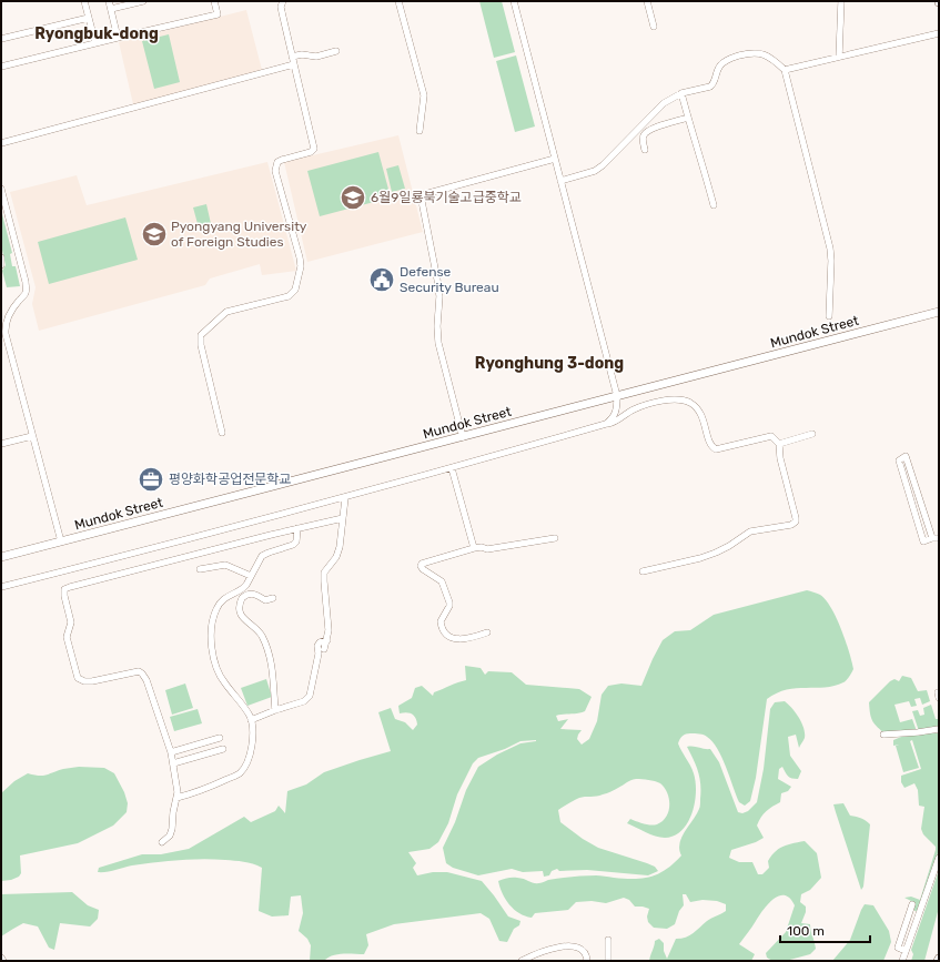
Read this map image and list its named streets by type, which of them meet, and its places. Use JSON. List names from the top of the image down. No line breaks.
{"streets":{"main road":["Mundok Street"]},"districts":["Ryongbuk-dong","Ryonghung 3-dong"],"places":{"school or university":["6월9일룡북기술고급중학교","Pyongyang University of Foreign Studies"],"public building":["Defense Security Bureau"],"office":["평양화학공업전문학교"]},"scale_bar":"100 m"}
